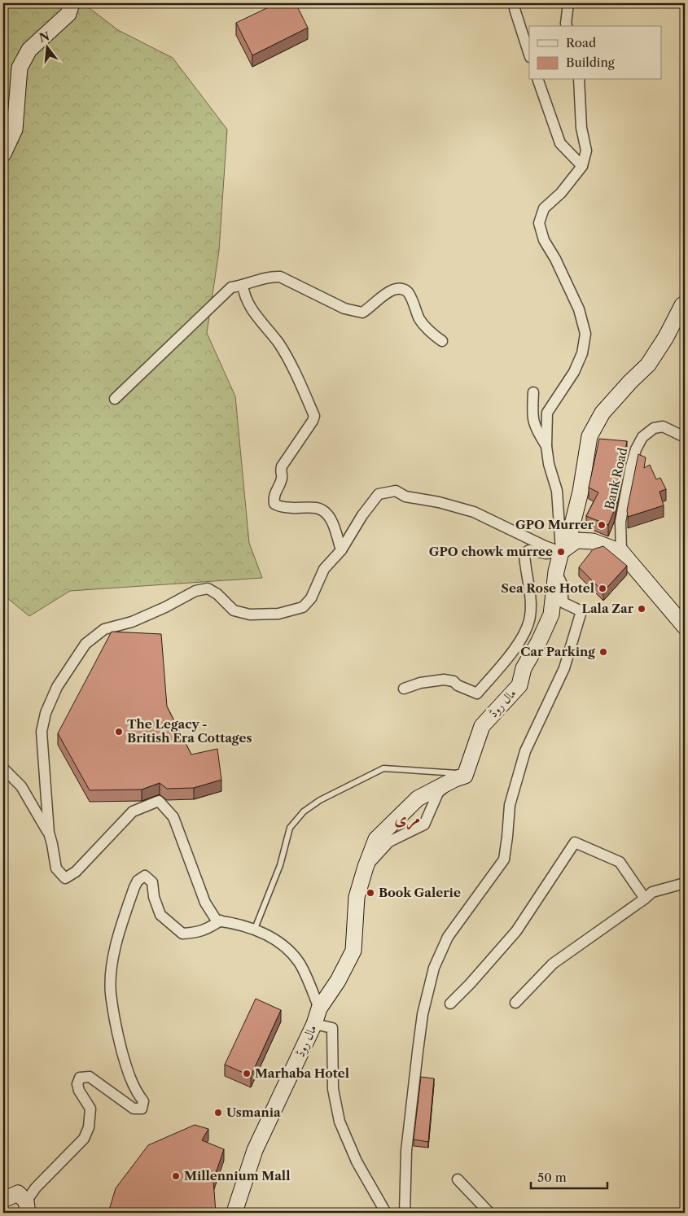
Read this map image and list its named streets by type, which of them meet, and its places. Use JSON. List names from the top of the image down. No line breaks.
{"streets":{"main road":["مال روڈ"],"street":["Bank Road"]},"districts":["مری"],"places":["GPO Murrer","GPO chowk murree","Sea Rose Hotel","Lala Zar","Car Parking","The Legacy - British Era Cottages","Book Galerie","Marhaba Hotel","Usmania","Millennium Mall"],"legend":["Road","Building"],"scale_bar":"50 m","north":"top"}
